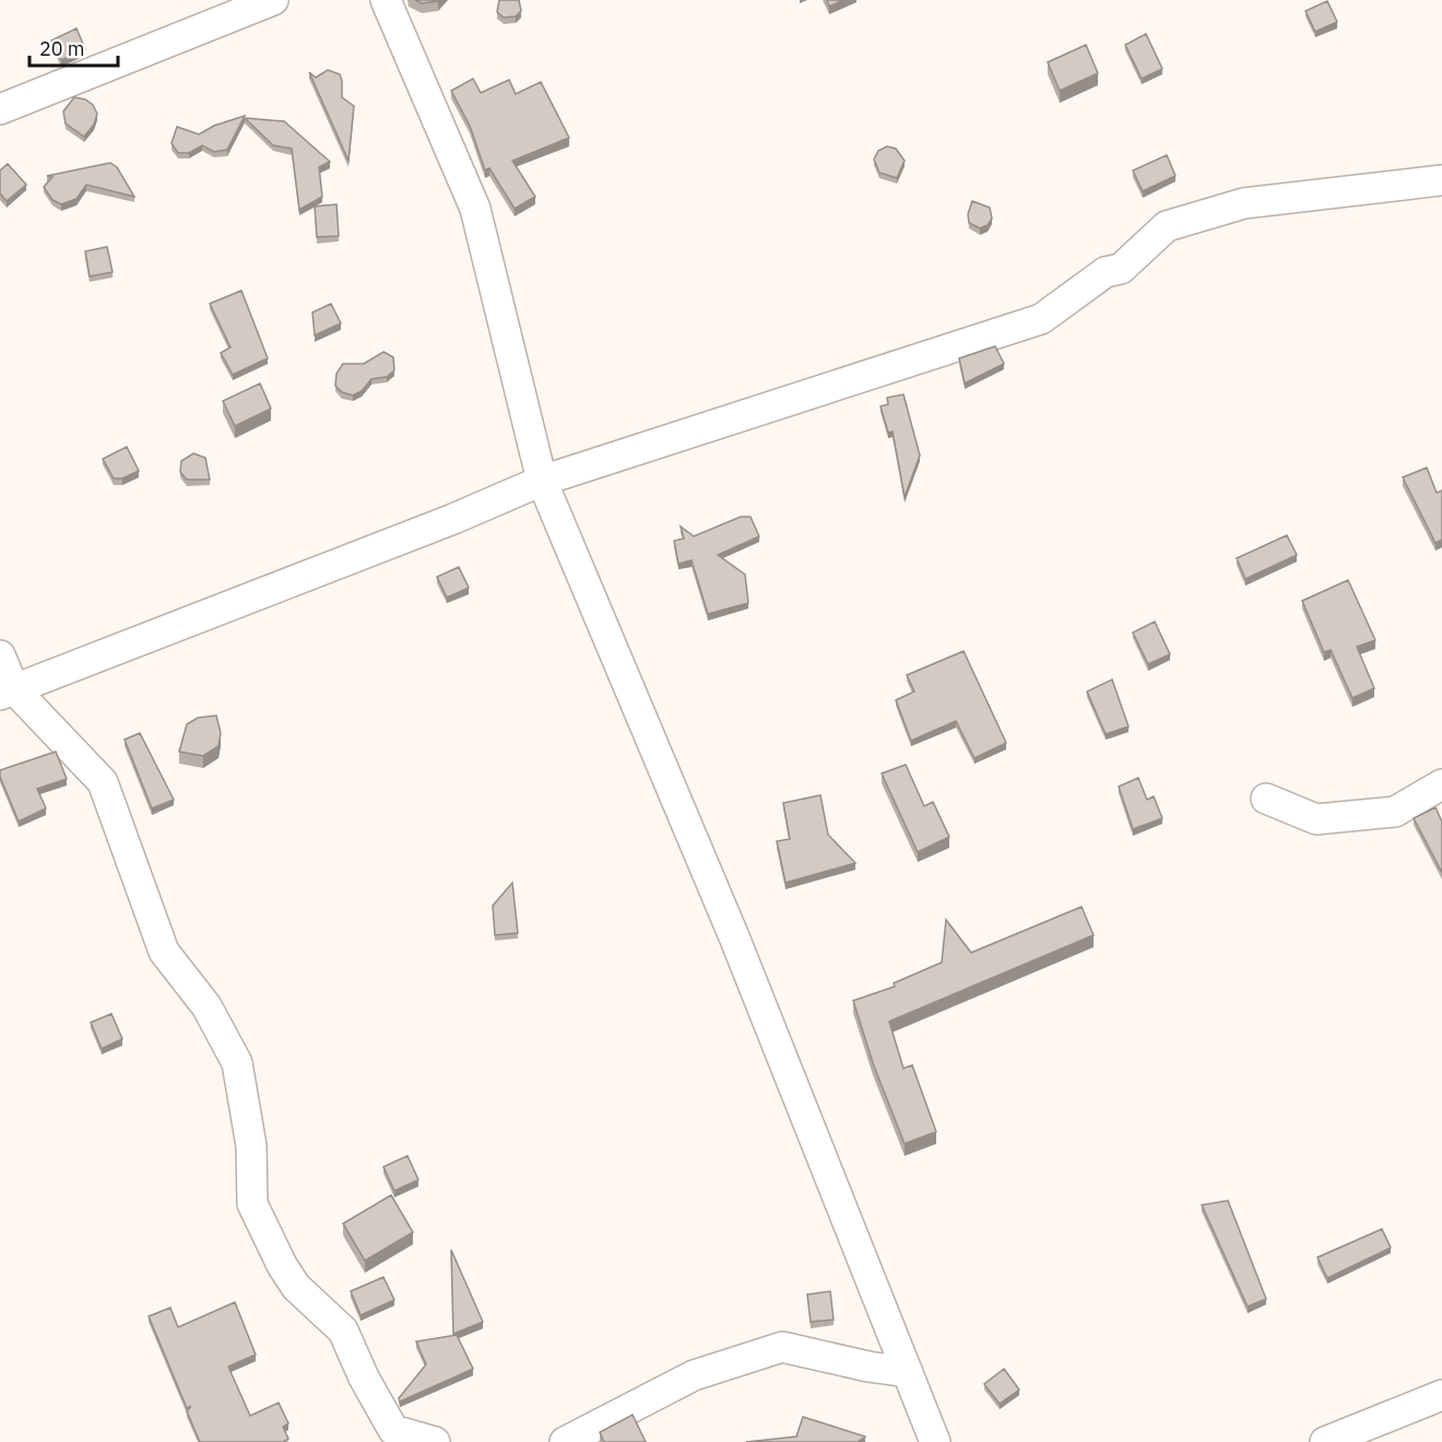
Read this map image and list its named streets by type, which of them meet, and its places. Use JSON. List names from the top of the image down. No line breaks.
{"scale_bar":"20 m"}
